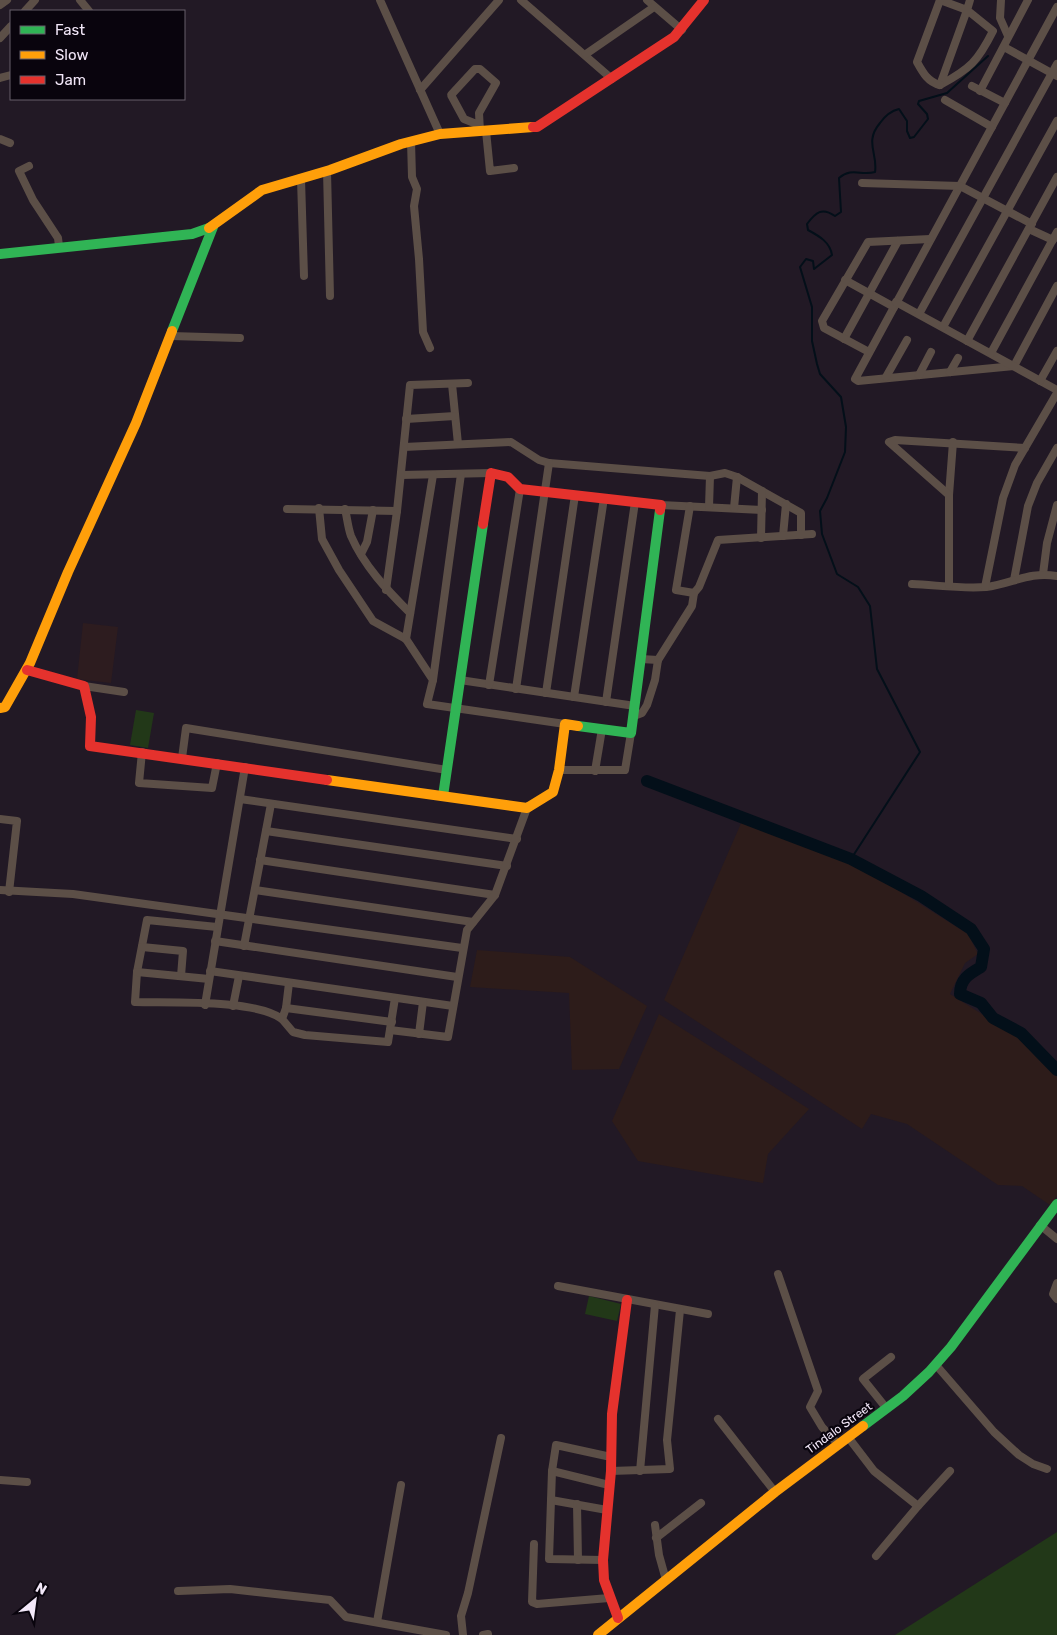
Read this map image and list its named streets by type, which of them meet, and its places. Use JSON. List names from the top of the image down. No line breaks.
{"streets":{"street":["Tindalo Street"]},"legend":["Fast","Slow","Jam"],"north":"top right"}
